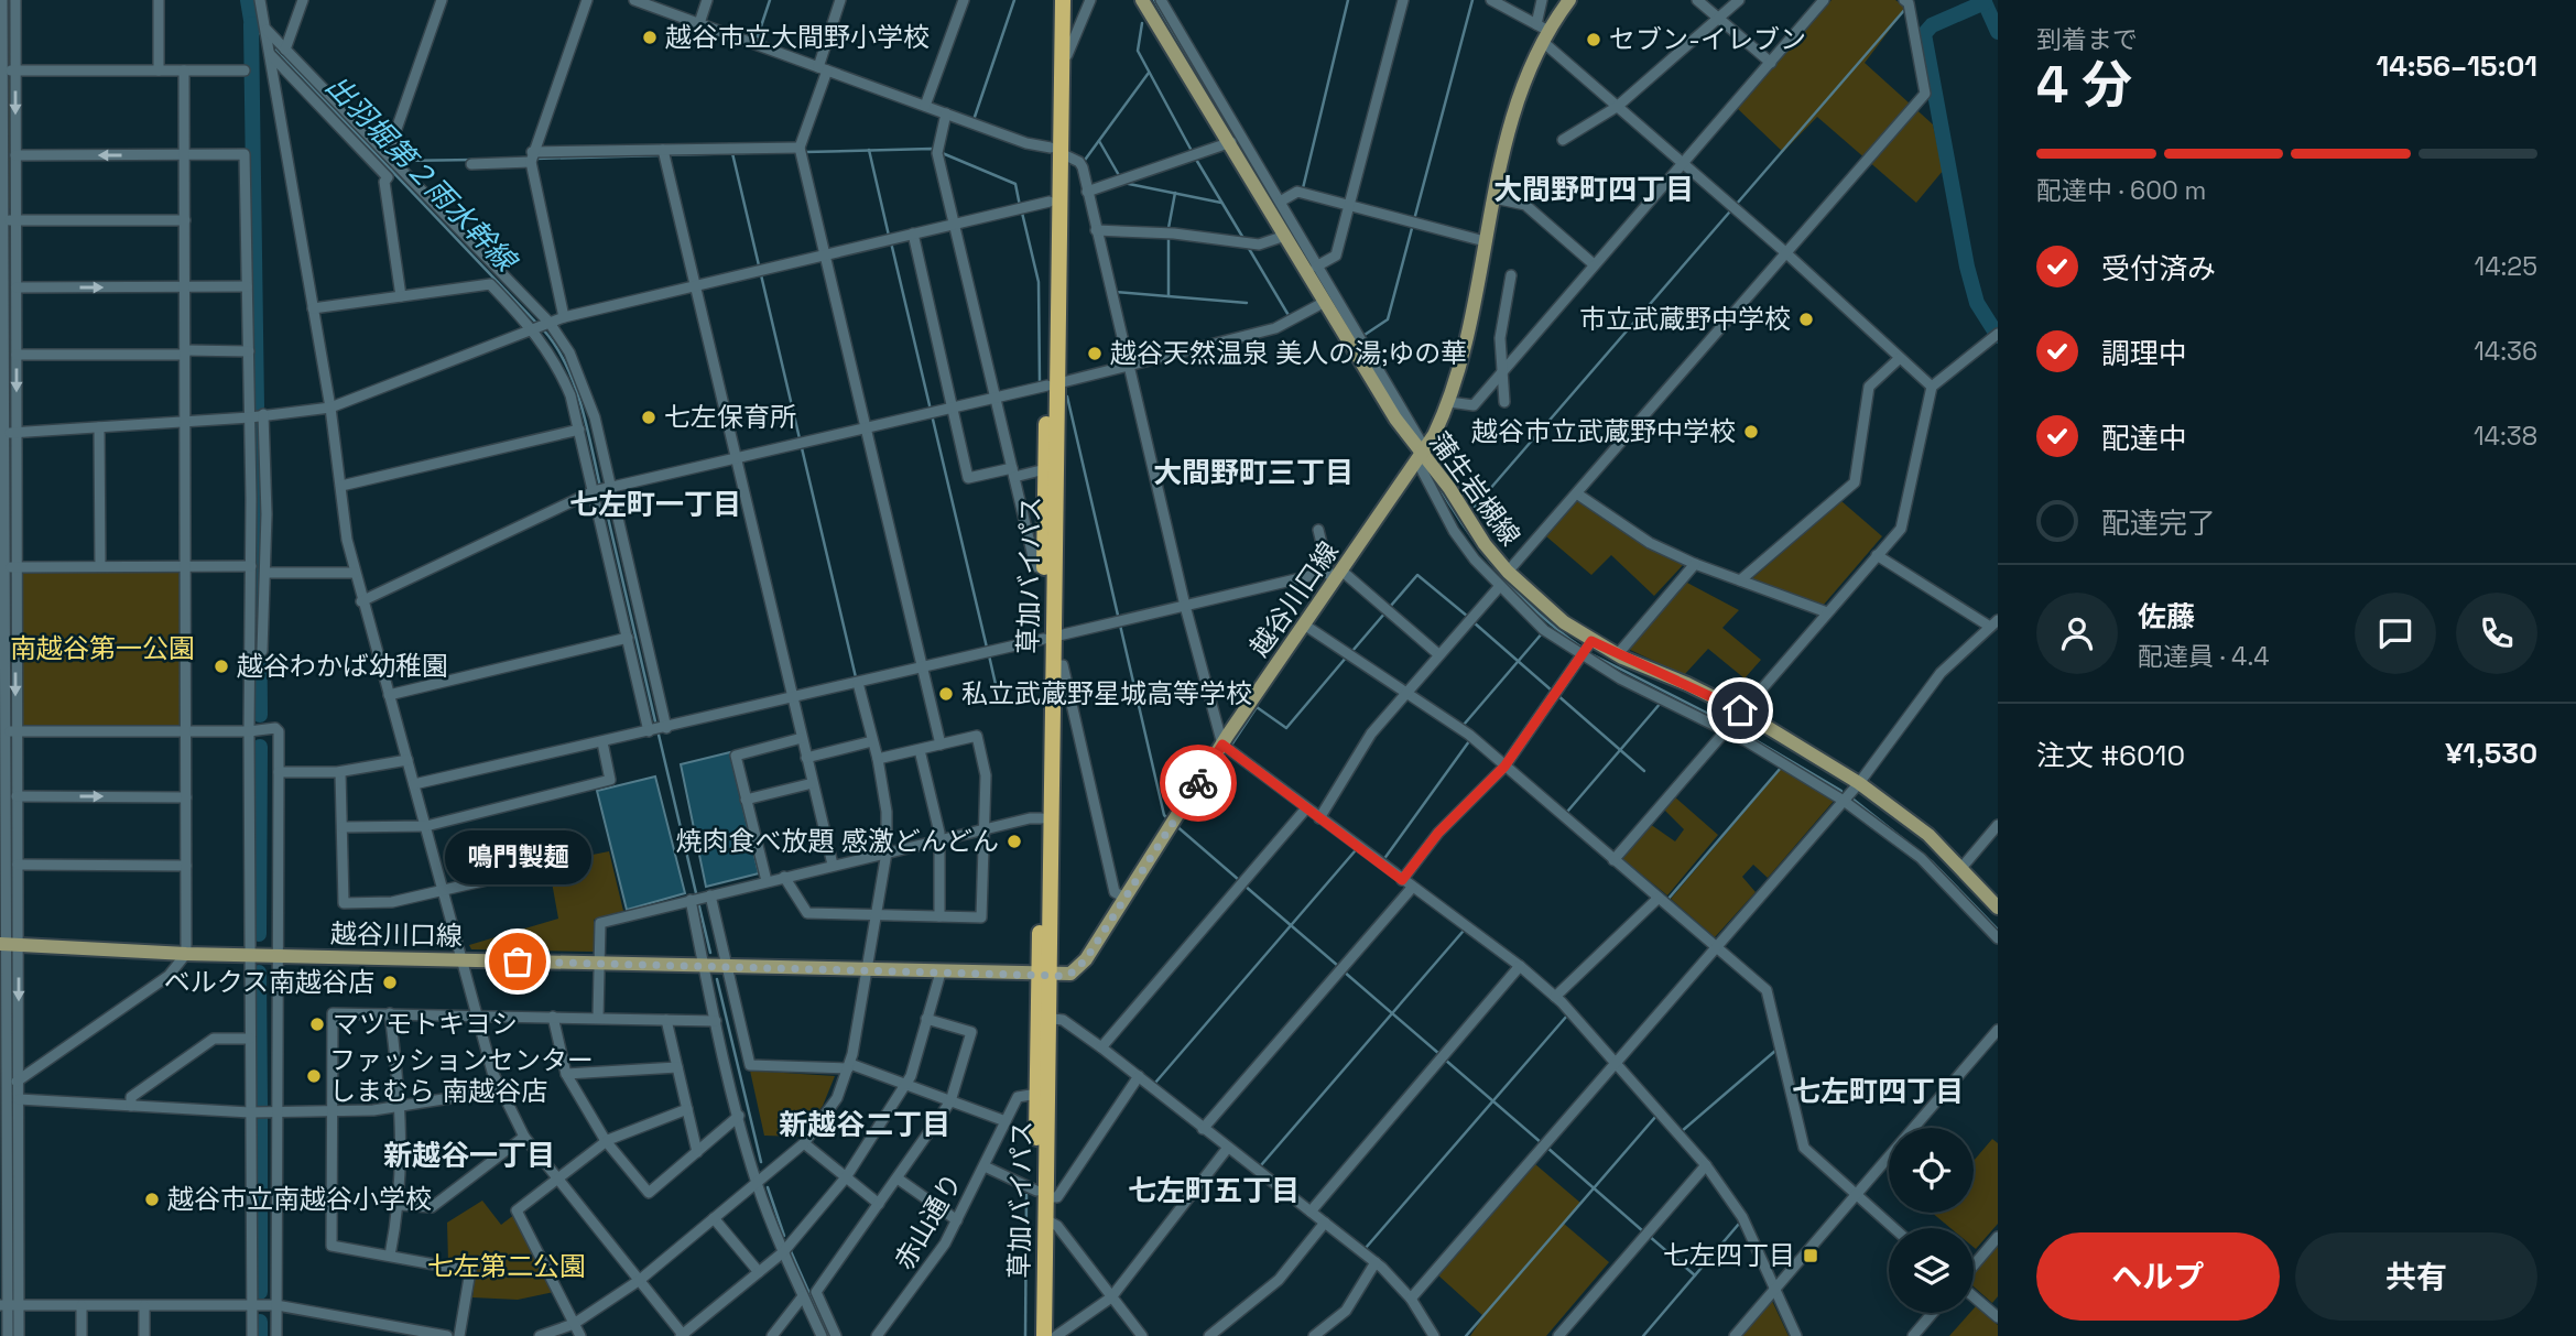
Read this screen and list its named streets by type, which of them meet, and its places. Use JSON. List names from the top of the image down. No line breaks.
{"streets":{"highway":["草加バイパス"],"main road":["蒲生岩槻線","越谷川口線"],"street":["赤山通り"]},"crossings":[["蒲生岩槻線","越谷川口線"],["草加バイパス","越谷川口線"],["草加バイパス","赤山通り"]],"districts":["大間野町四丁目","大間野町三丁目","七左町一丁目","七左町四丁目","新越谷二丁目","新越谷一丁目","七左町五丁目"],"water":["出羽堀第２雨水幹線"],"parks":["南越谷第一公園","七左第二公園"],"places":{"other":["越谷市立大間野小学校","セブン-イレブン","市立武蔵野中学校","越谷天然温泉 美人の湯;ゆの華","七左保育所","越谷市立武蔵野中学校","越谷わかば幼稚園","私立武蔵野星城高等学校","焼肉食べ放題 感激どんどん","鳴門製麺","ベルクス南越谷店","マツモトキヨシ","ファッションセンター しまむら 南越谷店","越谷市立南越谷小学校"],"transit":["七左四丁目"]},"page":{"heading":["4 分","到着まで","14:56–15:01"],"panel":["佐藤","配達員 · 4.4","注文 #6010","¥1,530"],"bar":"配達中 · 600 m","list":[["受付済み","14:25"],["調理中","14:36"],["配達中","14:38"],"配達完了"],"bubble":"鳴門製麺","buttons":["ヘルプ","共有"]}}
